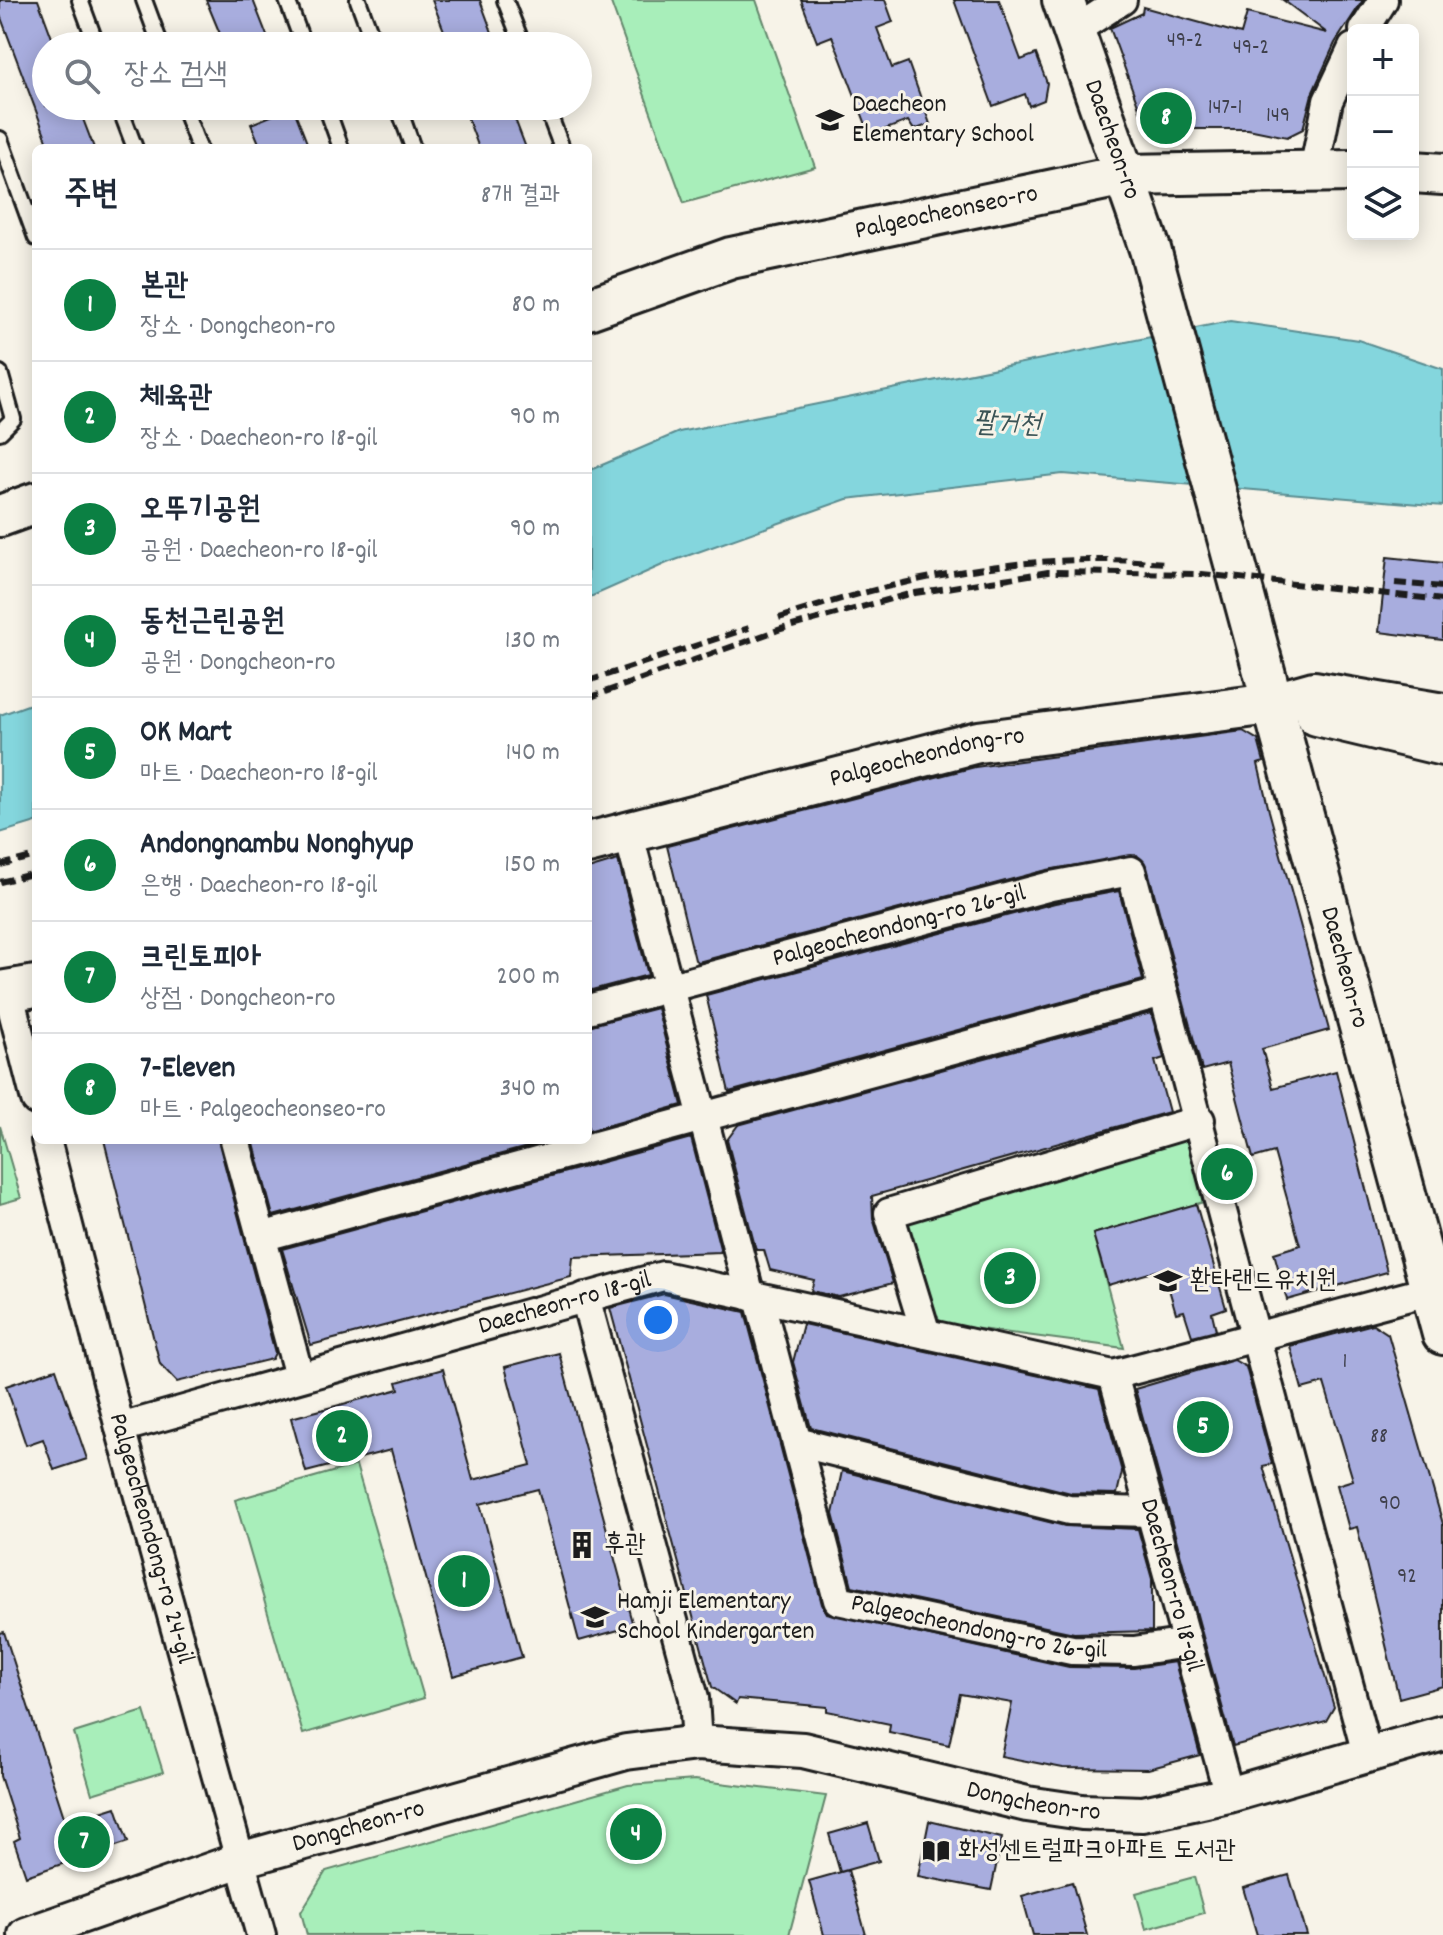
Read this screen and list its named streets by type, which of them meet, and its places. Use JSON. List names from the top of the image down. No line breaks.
{"streets":{"main road":["Daecheon-ro","Palgeocheonseo-ro","Palgeocheondong-ro"],"street":["Palgeocheondong-ro 26-gil","Daecheon-ro 18-gil","Palgeocheondong-ro 24-gil","Dongcheon-ro"]},"crossings":[["Daecheon-ro","Palgeocheonseo-ro"],["Daecheon-ro","Palgeocheondong-ro"],["Daecheon-ro","Daecheon-ro 18-gil"],["Palgeocheondong-ro","Palgeocheondong-ro 26-gil"],["Palgeocheondong-ro 26-gil","Daecheon-ro 18-gil"],["Daecheon-ro 18-gil","Palgeocheondong-ro 24-gil"],["Daecheon-ro 18-gil","Dongcheon-ro"],["Palgeocheondong-ro 24-gil","Dongcheon-ro"]],"water":["팔거천"],"places":{"school or university":["Daecheon Elementary School","환타랜드유치원","Hamji Elementary School Kindergarten"],"building":["후관"],"library":["화성센트럴파크아파트 도서관"]},"house_numbers":["49-2","49-2","147-1","149","1","88","90","92"],"page":{"map_buttons":["+","−"],"search":"장소 검색","pins":["8","6","3","5","2","1","4","7"],"heading":["주변","8개 결과"],"list":[{"mark":"1","name":"본관","note":"장소 · Dongcheon-ro","value":"80 m"},{"mark":"2","name":"체육관","note":"장소 · Daecheon-ro 18-gil","value":"90 m"},{"mark":"3","name":"오뚜기공원","note":"공원 · Daecheon-ro 18-gil","value":"90 m"},{"mark":"4","name":"동천근린공원","note":"공원 · Dongcheon-ro","value":"130 m"},{"mark":"5","name":"OK Mart","note":"마트 · Daecheon-ro 18-gil","value":"140 m"},{"mark":"6","name":"Andongnambu Nonghyup","note":"은행 · Daecheon-ro 18-gil","value":"150 m"},{"mark":"7","name":"크린토피아","note":"상점 · Dongcheon-ro","value":"200 m"},{"mark":"8","name":"7-Eleven","note":"마트 · Palgeocheonseo-ro","value":"340 m"}]}}
